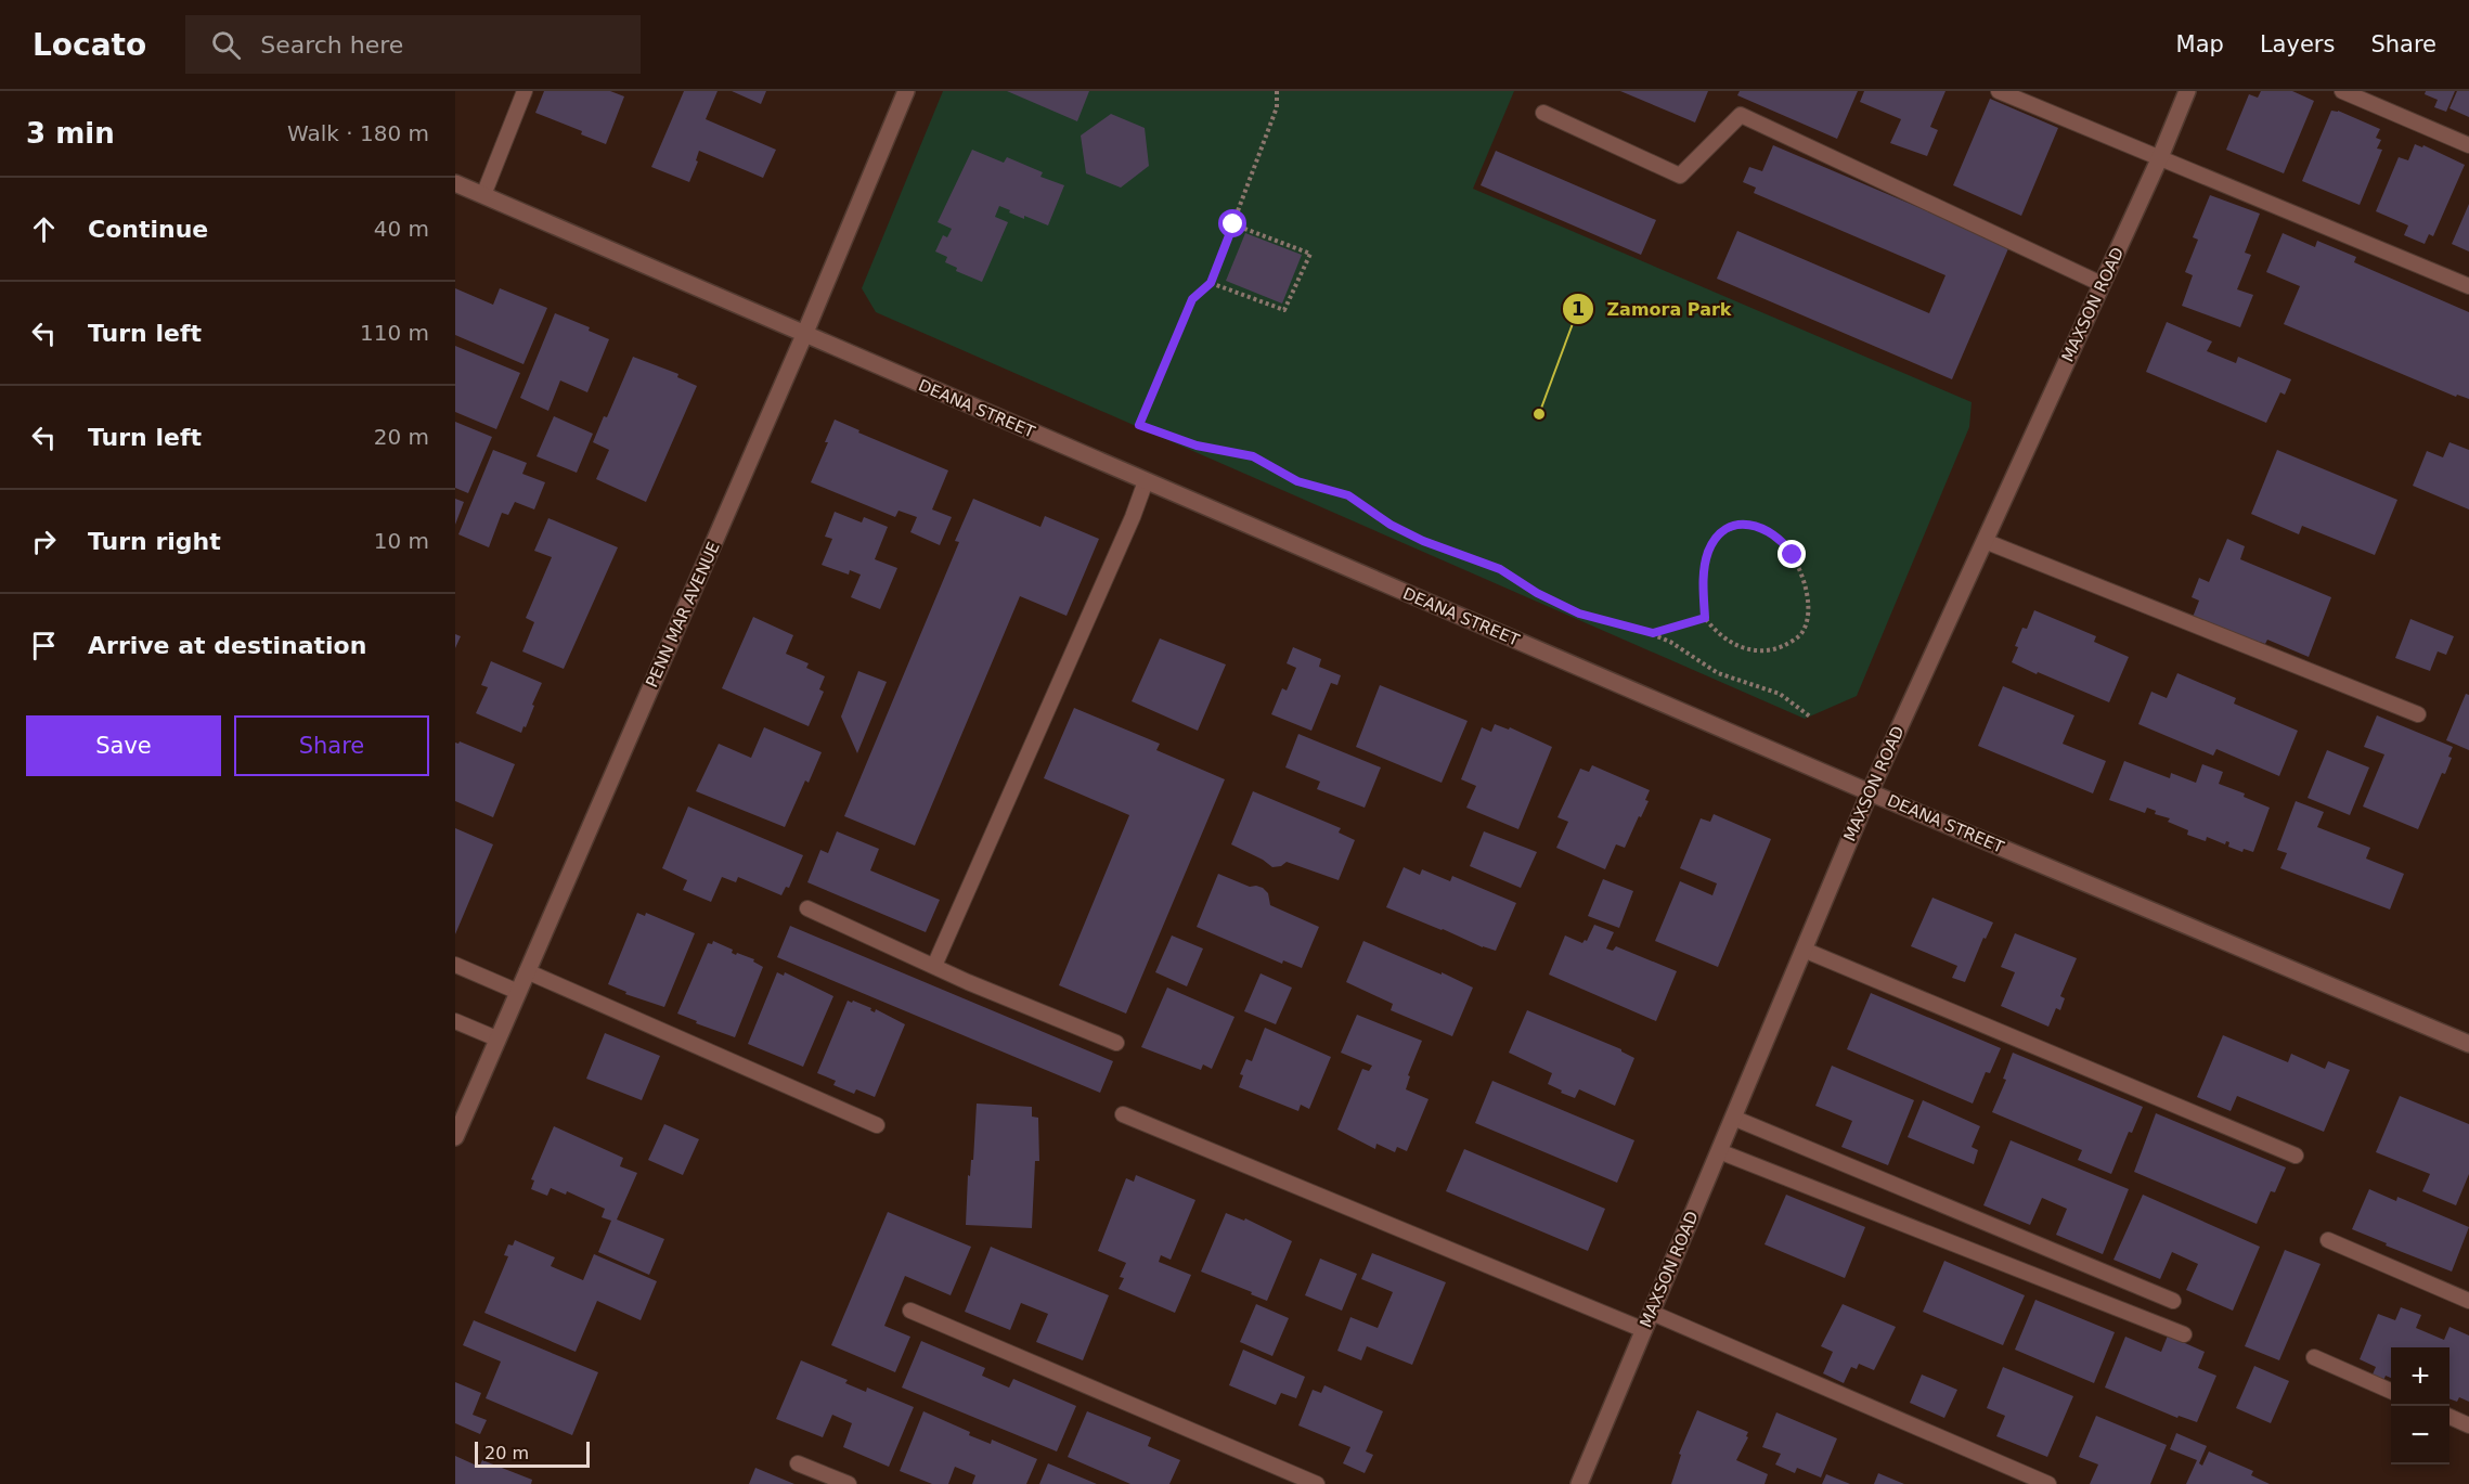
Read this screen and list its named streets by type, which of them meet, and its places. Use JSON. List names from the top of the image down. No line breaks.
{"streets":{"street":["MAXSON ROAD","DEANA STREET","PENN MAR AVENUE"]},"crossings":[["MAXSON ROAD","DEANA STREET"],["DEANA STREET","PENN MAR AVENUE"]],"places":["Zamora Park"],"scale_bar":"20 m","page":{"header":"Locato","search":"Search here","nav":["Map","Layers","Share"],"heading":["3 min","Walk · 180 m"],"list":[["Continue","40 m"],["Turn left","110 m"],["Turn left","20 m"],["Turn right","10 m"],"Arrive at destination"],"buttons":["Save","Share"],"map_buttons":["+","−"],"scale":"20 m"}}
